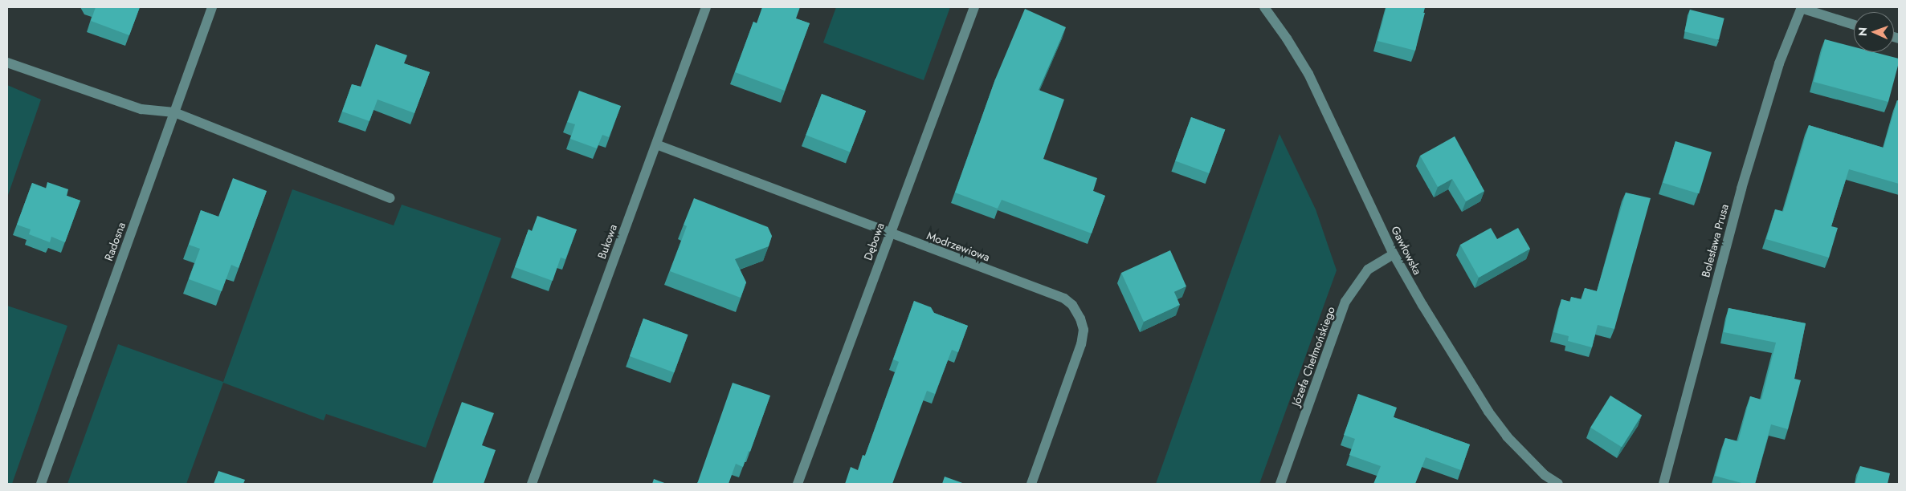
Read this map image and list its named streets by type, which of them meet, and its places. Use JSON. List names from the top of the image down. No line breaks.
{"streets":{"street":["Bolesława Prusa","Radosna","Bukowa","Dębowa","Modrzewiowa","Gawłowska","Józefa Chełmońskiego"]},"crossings":[["Bukowa","Modrzewiowa"],["Dębowa","Modrzewiowa"],["Gawłowska","Józefa Chełmońskiego"]],"north":"left"}
